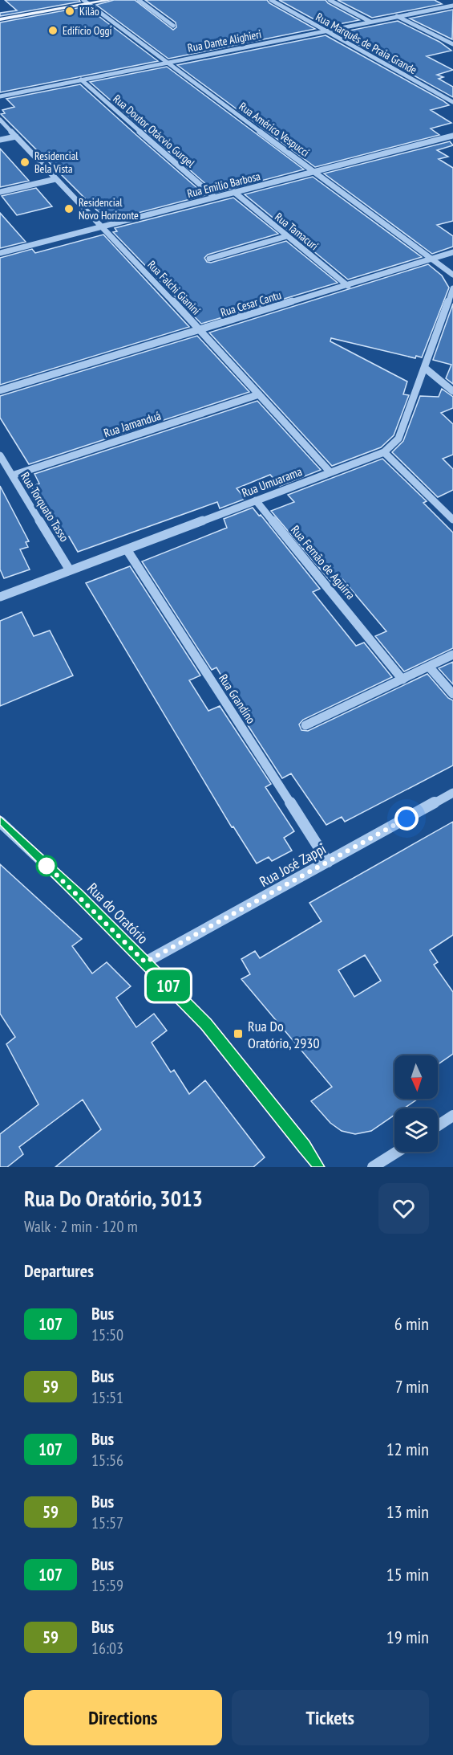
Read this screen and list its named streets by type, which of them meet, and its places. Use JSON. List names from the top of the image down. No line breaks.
{"streets":{"street":["Rua Dante Alighieri","Rua Marquês de Praia Grande","Rua Américo Vespucci","Rua Doutor Otácvio Gurgel","Rua Emilio Barbosa","Rua Tamacuri","Rua Falchi Gianini","Rua Cesar Cantu","Rua Jamanduá","Rua Umuarama","Rua Torquato Tasso","Rua Fernão de Aguirra","Rua Grandino","Rua José Zappi","Rua do Oratório"]},"crossings":[["Rua Dante Alighieri","Rua Marquês de Praia Grande"],["Rua Dante Alighieri","Rua Américo Vespucci"],["Rua Dante Alighieri","Rua Doutor Otácvio Gurgel"],["Rua Américo Vespucci","Rua Emilio Barbosa"],["Rua Américo Vespucci","Rua Cesar Cantu"],["Rua Doutor Otácvio Gurgel","Rua Emilio Barbosa"],["Rua Emilio Barbosa","Rua Tamacuri"],["Rua Emilio Barbosa","Rua Falchi Gianini"],["Rua Tamacuri","Rua Cesar Cantu"],["Rua Falchi Gianini","Rua Cesar Cantu"],["Rua Falchi Gianini","Rua Jamanduá"],["Rua Falchi Gianini","Rua Umuarama"],["Rua Jamanduá","Rua Torquato Tasso"],["Rua Umuarama","Rua Torquato Tasso"],["Rua Umuarama","Rua Fernão de Aguirra"],["Rua Umuarama","Rua Grandino"],["Rua Grandino","Rua José Zappi"],["Rua José Zappi","Rua do Oratório"]],"places":{"other":["Kilão","Edifício Oggi","Residencial Bela Vista","Residencial Novo Horizonte"],"transit":["Rua Do Oratório, 2930"]},"lines":["bus line 107"],"north":"bottom","page":{"on_map":"107","heading":[["Rua Do Oratório, 3013","Walk · 2 min · 120 m"],"Departures"],"list":[{"mark":"107","name":"Bus","note":"15:50","value":"6 min"},{"mark":"59","name":"Bus","note":"15:51","value":"7 min"},{"mark":"107","name":"Bus","note":"15:56","value":"12 min"},{"mark":"59","name":"Bus","note":"15:57","value":"13 min"},{"mark":"107","name":"Bus","note":"15:59","value":"15 min"},{"mark":"59","name":"Bus","note":"16:03","value":"19 min"}],"buttons":["Directions","Tickets"]}}
